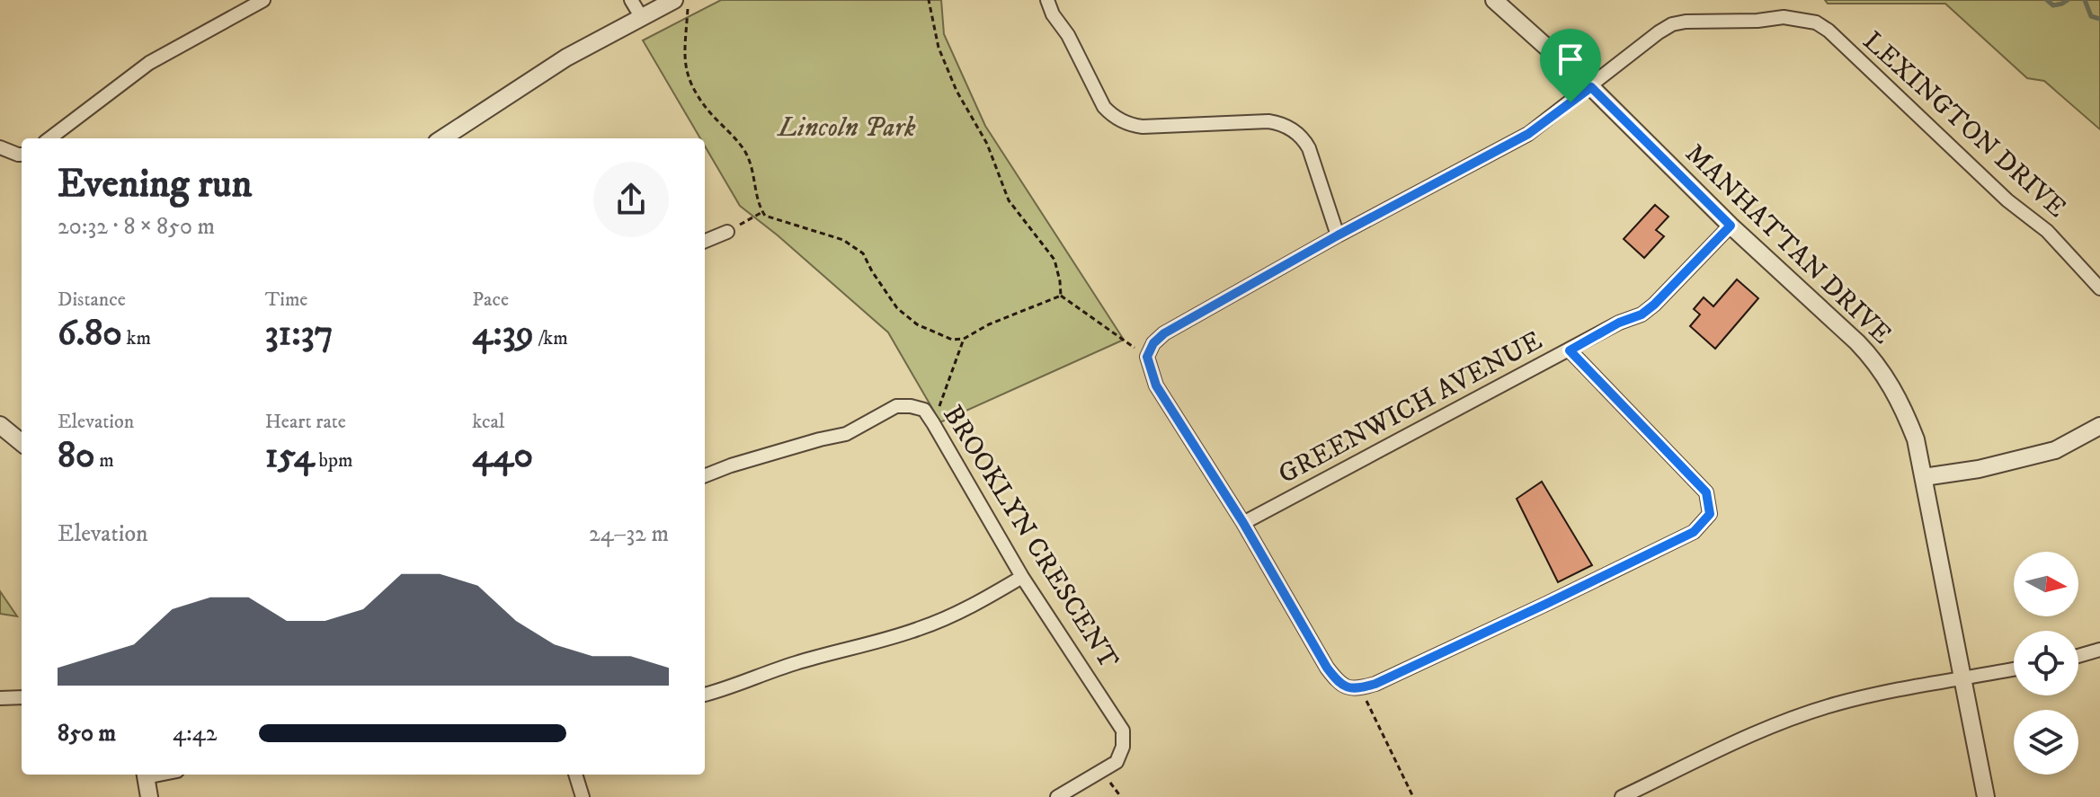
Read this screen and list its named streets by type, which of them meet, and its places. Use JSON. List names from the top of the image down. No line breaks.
{"streets":{"street":["LEXINGTON DRIVE","MANHATTAN DRIVE","GREENWICH AVENUE","BROOKLYN CRESCENT"]},"crossings":[["LEXINGTON DRIVE","MANHATTAN DRIVE"],["MANHATTAN DRIVE","GREENWICH AVENUE"]],"parks":["Lincoln Park"],"north":"right","page":{"heading":["Evening run","20:32 · 8 × 850 m"],"stats":[["Distance","6.80 km"],["Time","31:37"],["Pace","4:39 /km"],["Elevation","80 m"],["Heart rate","154 bpm"],["kcal","440"]],"chart":["Elevation","24–32 m"],"list":[{"name":"850 m","note":"4:42"}]}}
